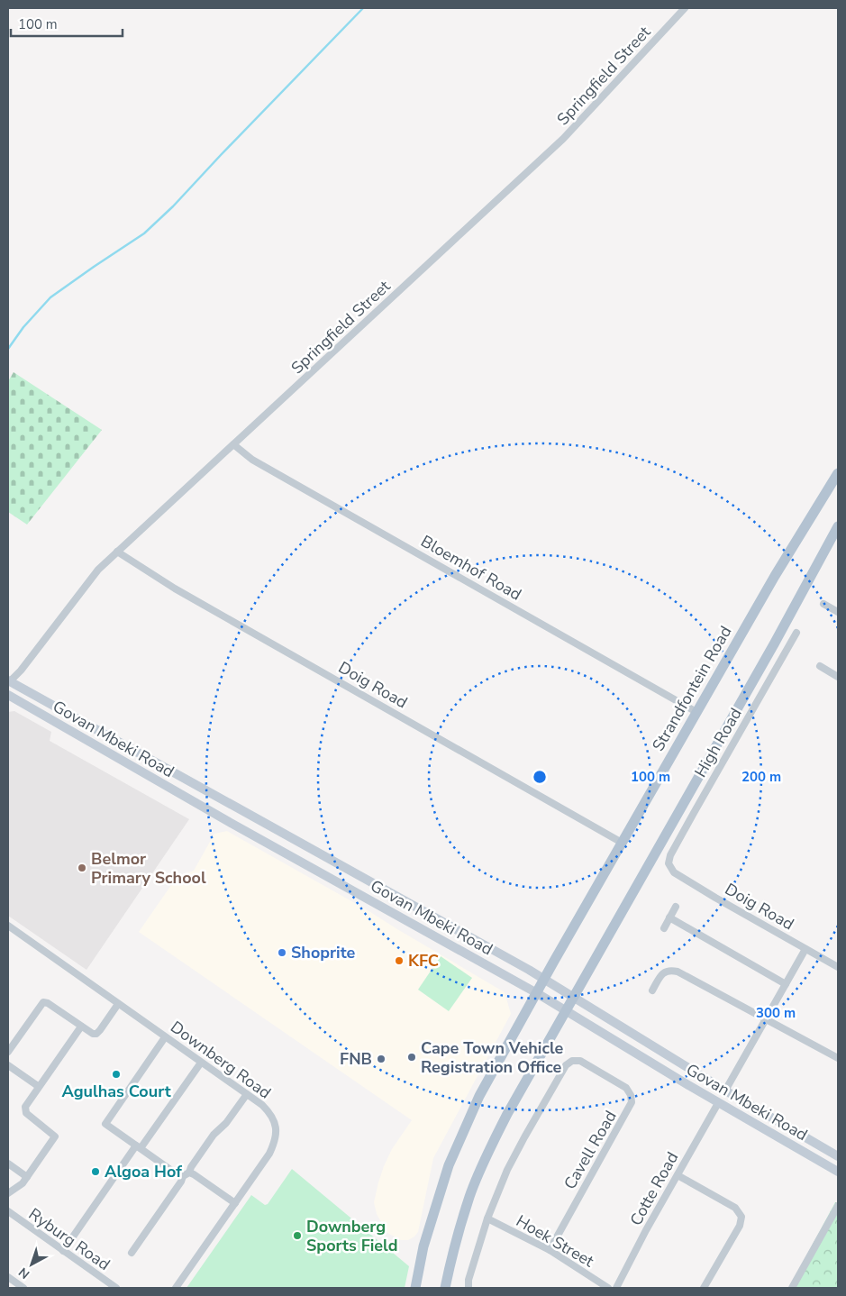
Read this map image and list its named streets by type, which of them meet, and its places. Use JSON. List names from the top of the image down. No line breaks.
{"streets":{"main road":["Strandfontein Road","Govan Mbeki Road"],"street":["Springfield Street","Bloemhof Road","Doig Road","High Road","Downberg Road","Cavell Road","Cotte Road","Ryburg Road","Hoek Street"]},"crossings":[["Springfield Street","Bloemhof Road"],["Springfield Street","Doig Road"],["Springfield Street","Govan Mbeki Road"],["Bloemhof Road","Strandfontein Road"],["Doig Road","High Road"],["Strandfontein Road","Govan Mbeki Road"],["Govan Mbeki Road","Cotte Road"],["Cavell Road","Hoek Street"]],"places":["Belmor Primary School","Shoprite","KFC","Cape Town Vehicle Registration Office","FNB","Agulhas Court","Algoa Hof","Downberg Sports Field"],"scale_bar":"100 m","north":"bottom left","rings":["100 m","200 m","300 m"]}
